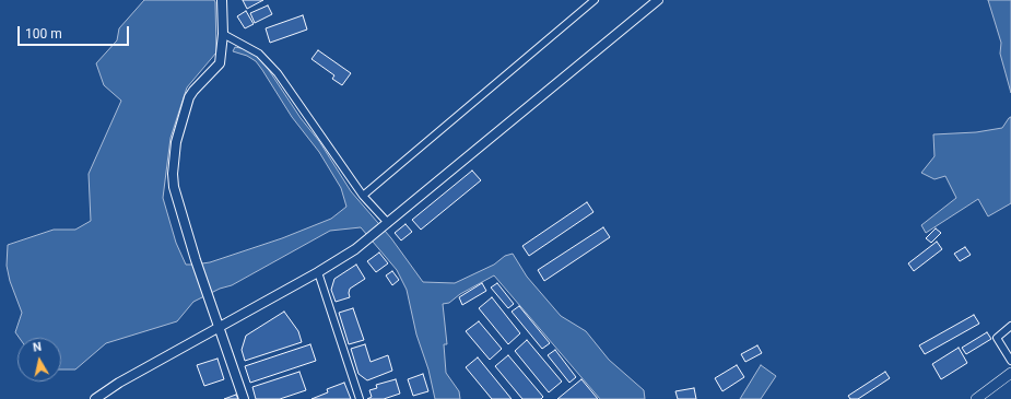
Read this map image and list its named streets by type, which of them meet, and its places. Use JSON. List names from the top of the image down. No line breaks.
{"scale_bar":"100 m","north":"top"}
